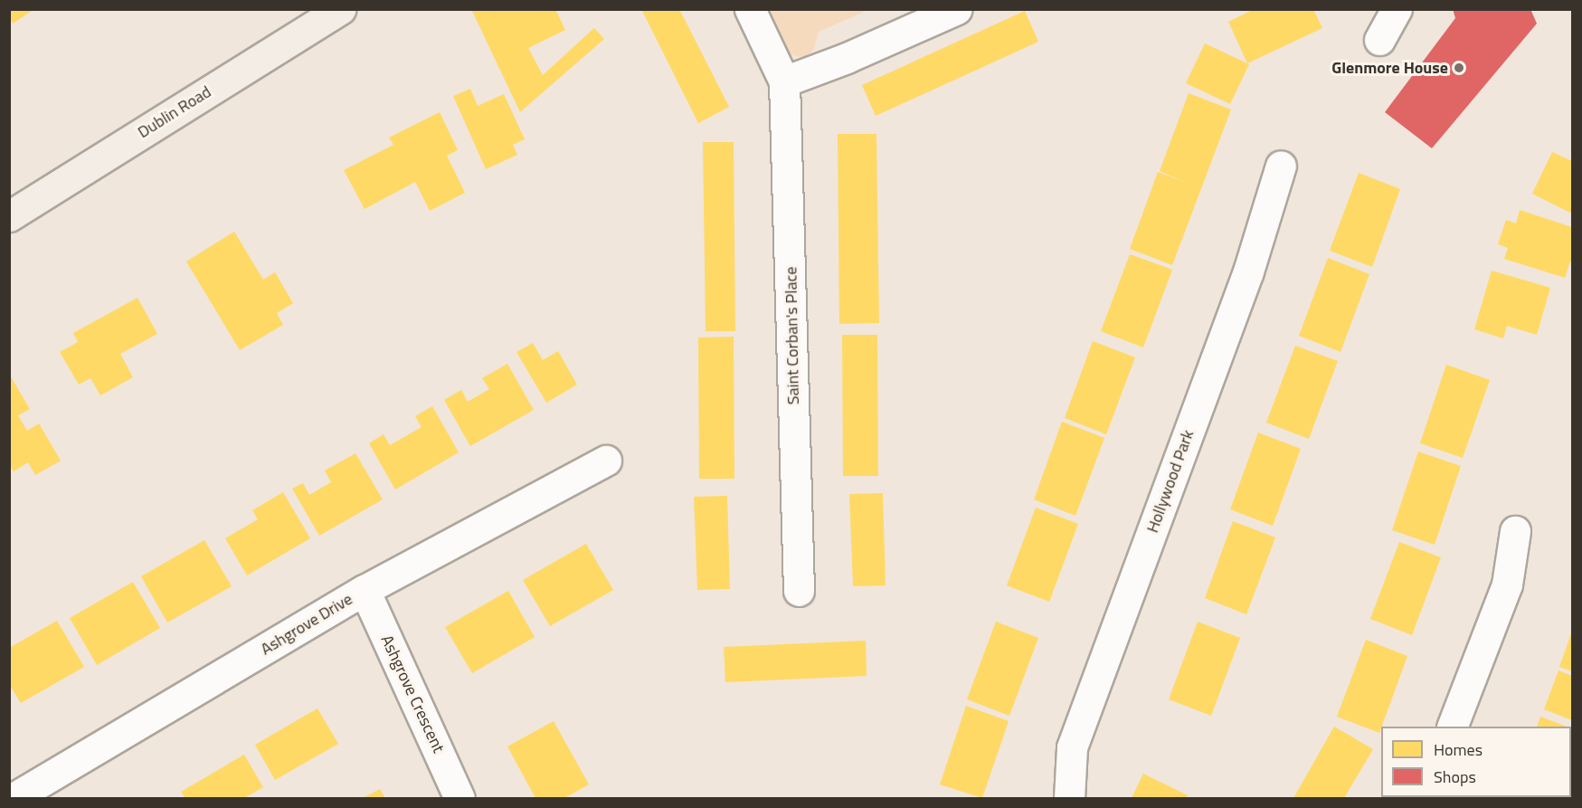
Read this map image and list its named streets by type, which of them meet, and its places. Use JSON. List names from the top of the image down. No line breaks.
{"streets":{"main road":["Dublin Road"],"street":["Saint Corban's Place","Hollywood Park","Ashgrove Drive","Ashgrove Crescent"]},"crossings":[["Ashgrove Drive","Ashgrove Crescent"]],"places":["Glenmore House"],"legend":["Homes","Shops"]}
